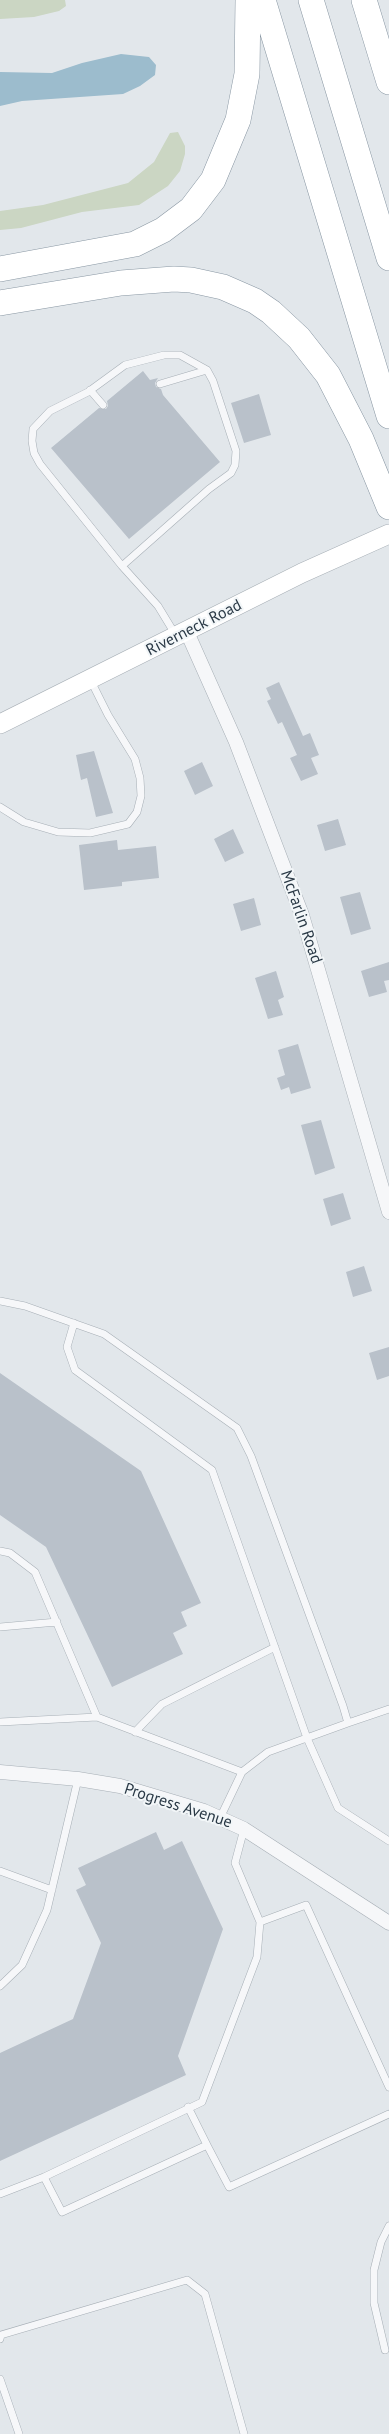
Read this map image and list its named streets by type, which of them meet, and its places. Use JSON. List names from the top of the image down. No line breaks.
{"streets":{"main road":["Riverneck Road"],"street":["McFarlin Road","Progress Avenue"]},"crossings":[["Riverneck Road","McFarlin Road"]]}
